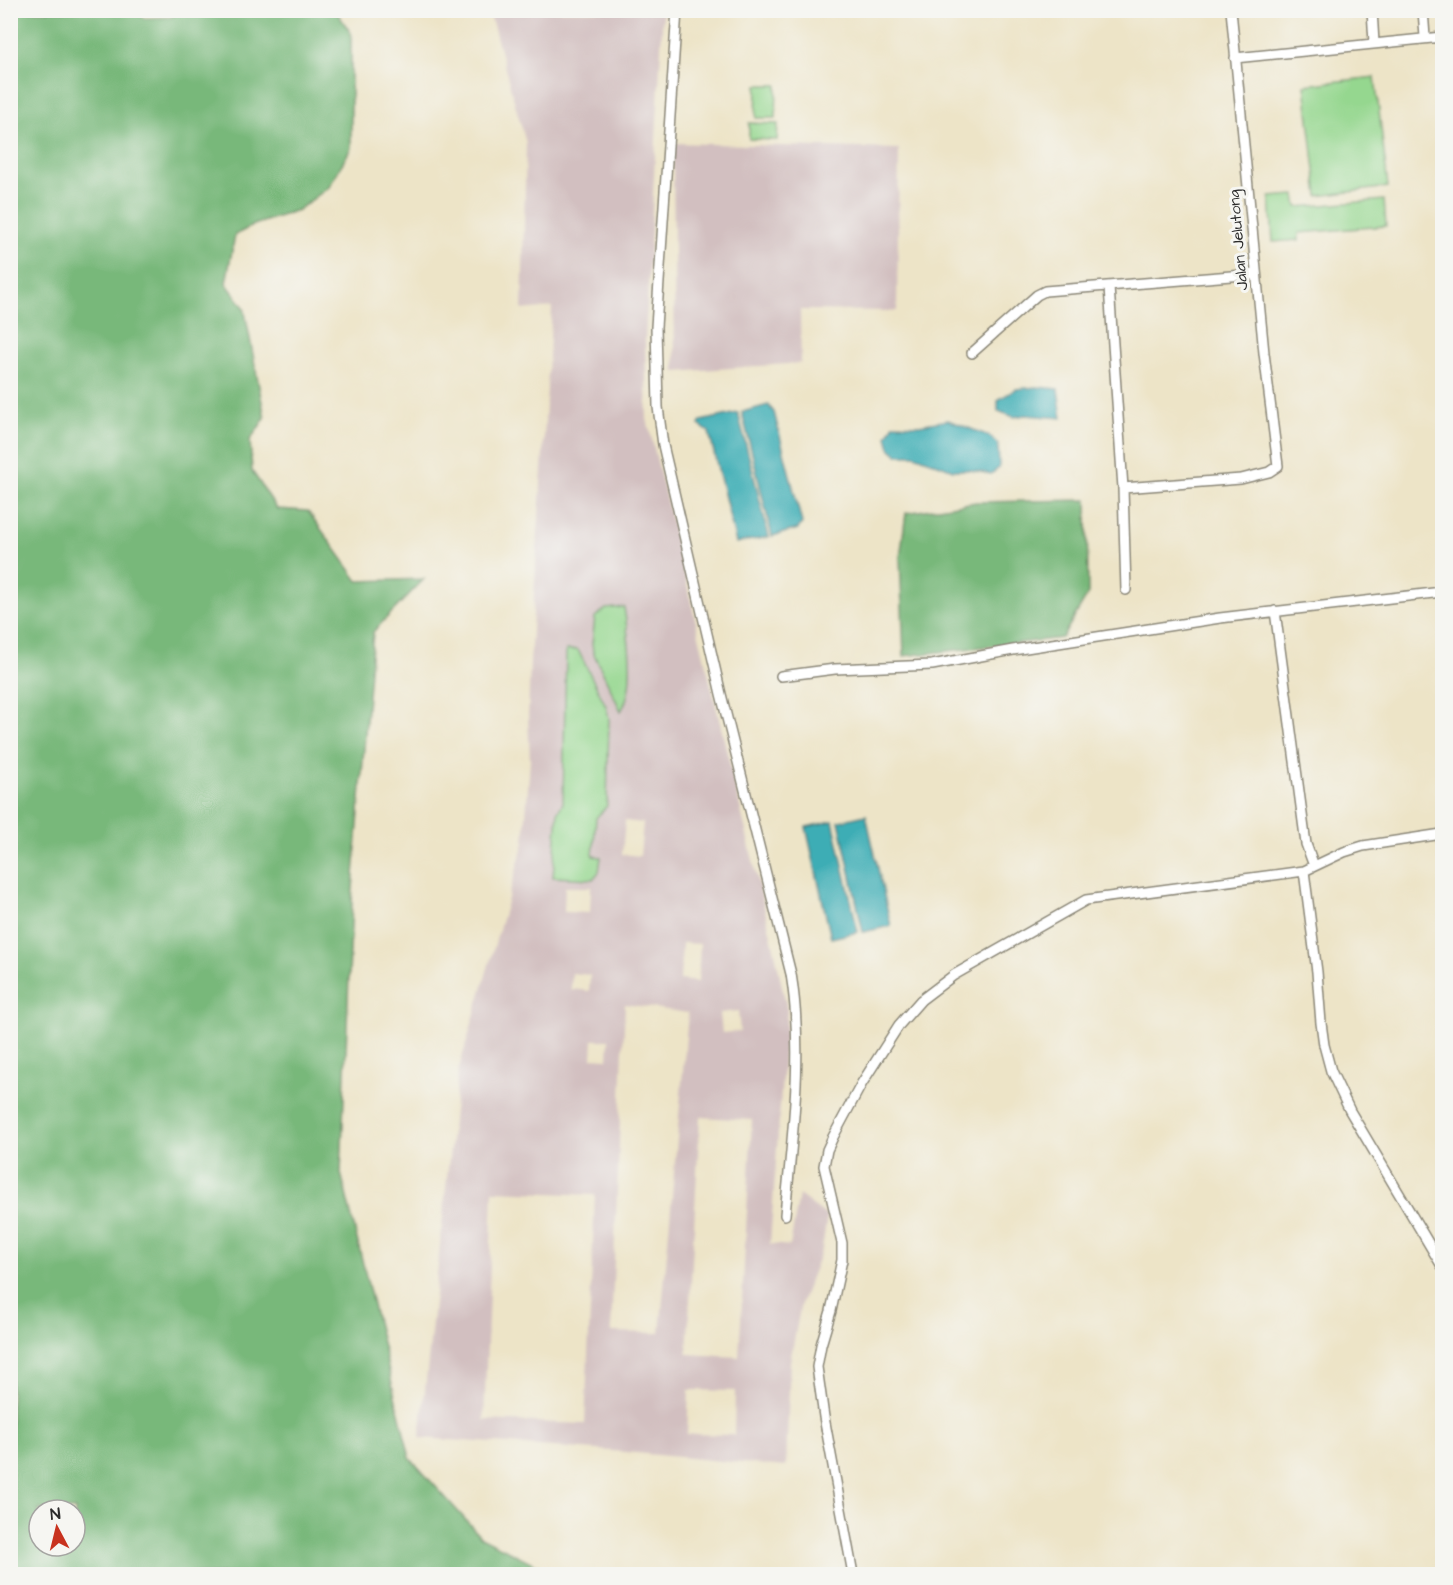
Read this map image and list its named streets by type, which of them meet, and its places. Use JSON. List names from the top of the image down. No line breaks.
{"streets":{"street":["Jalan Jelutong"]},"north":"top"}
